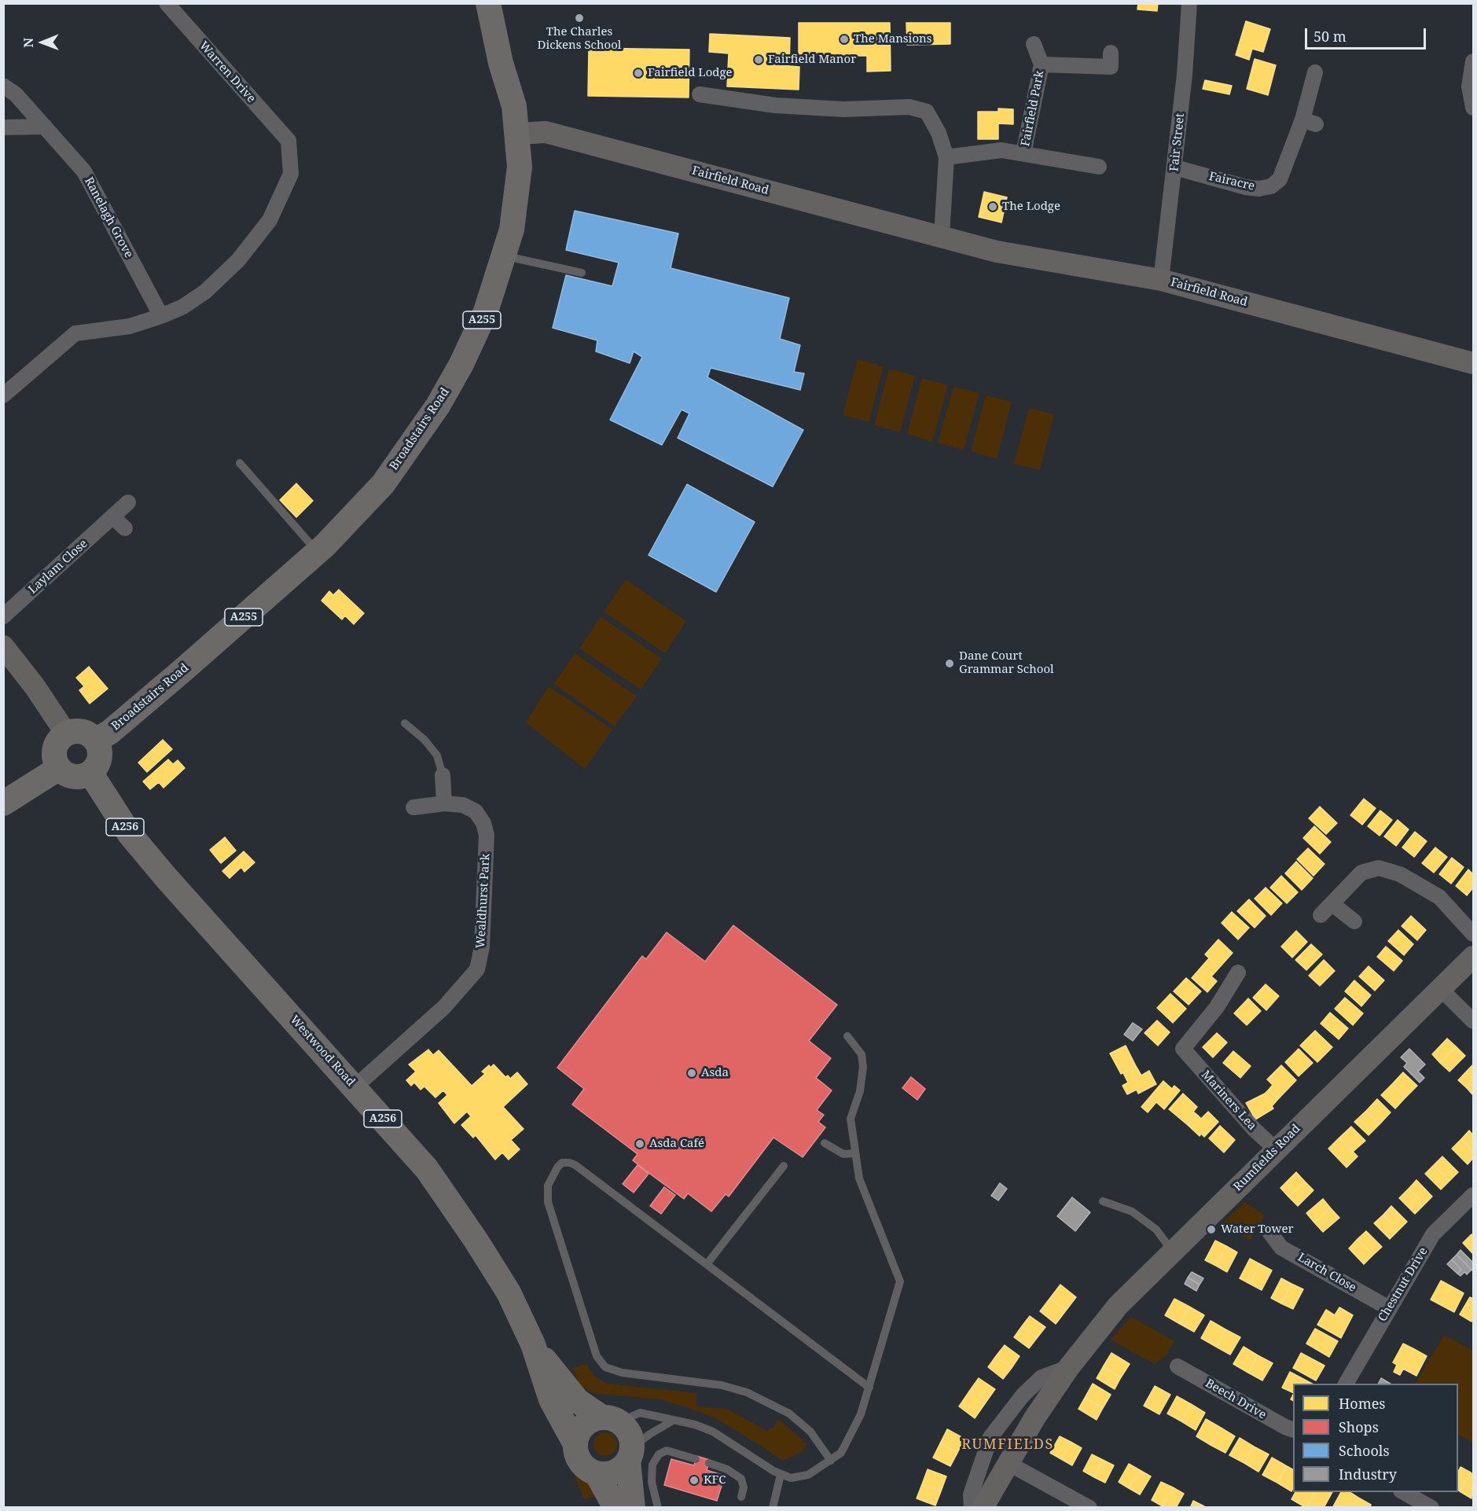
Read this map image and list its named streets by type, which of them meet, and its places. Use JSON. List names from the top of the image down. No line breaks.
{"streets":{"main road":["A255","Broadstairs Road","A256","Westwood Road"],"street":["Warren Drive","Fairfield Park","Fair Street","Fairfield Road","Fairacre","Ranelagh Grove","Laylam Close","Wealdhurst Park","Mariners Lea","Rumfields Road","Larch Close","Chestnut Drive","Beech Drive"]},"crossings":[["Warren Drive","Ranelagh Grove"],["Fair Street","Fairfield Road"],["Fair Street","Fairacre"],["Fairfield Road","Broadstairs Road"],["Broadstairs Road","Westwood Road"],["Wealdhurst Park","Westwood Road"],["Mariners Lea","Rumfields Road"],["Larch Close","Chestnut Drive"]],"districts":["RUMFIELDS"],"places":["The Charles Dickens School","The Mansions","Fairfield Manor","Fairfield Lodge","The Lodge","Dane Court Grammar School","Asda","Asda Café","Water Tower","KFC"],"legend":["Homes","Shops","Schools","Industry"],"scale_bar":"50 m","north":"left"}
